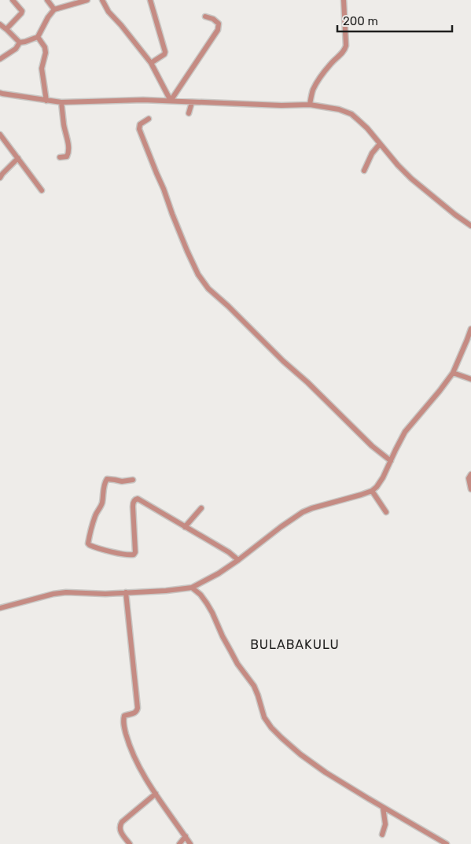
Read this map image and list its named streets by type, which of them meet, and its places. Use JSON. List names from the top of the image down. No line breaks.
{"districts":["BULABAKULU"],"scale_bar":"200 m"}
